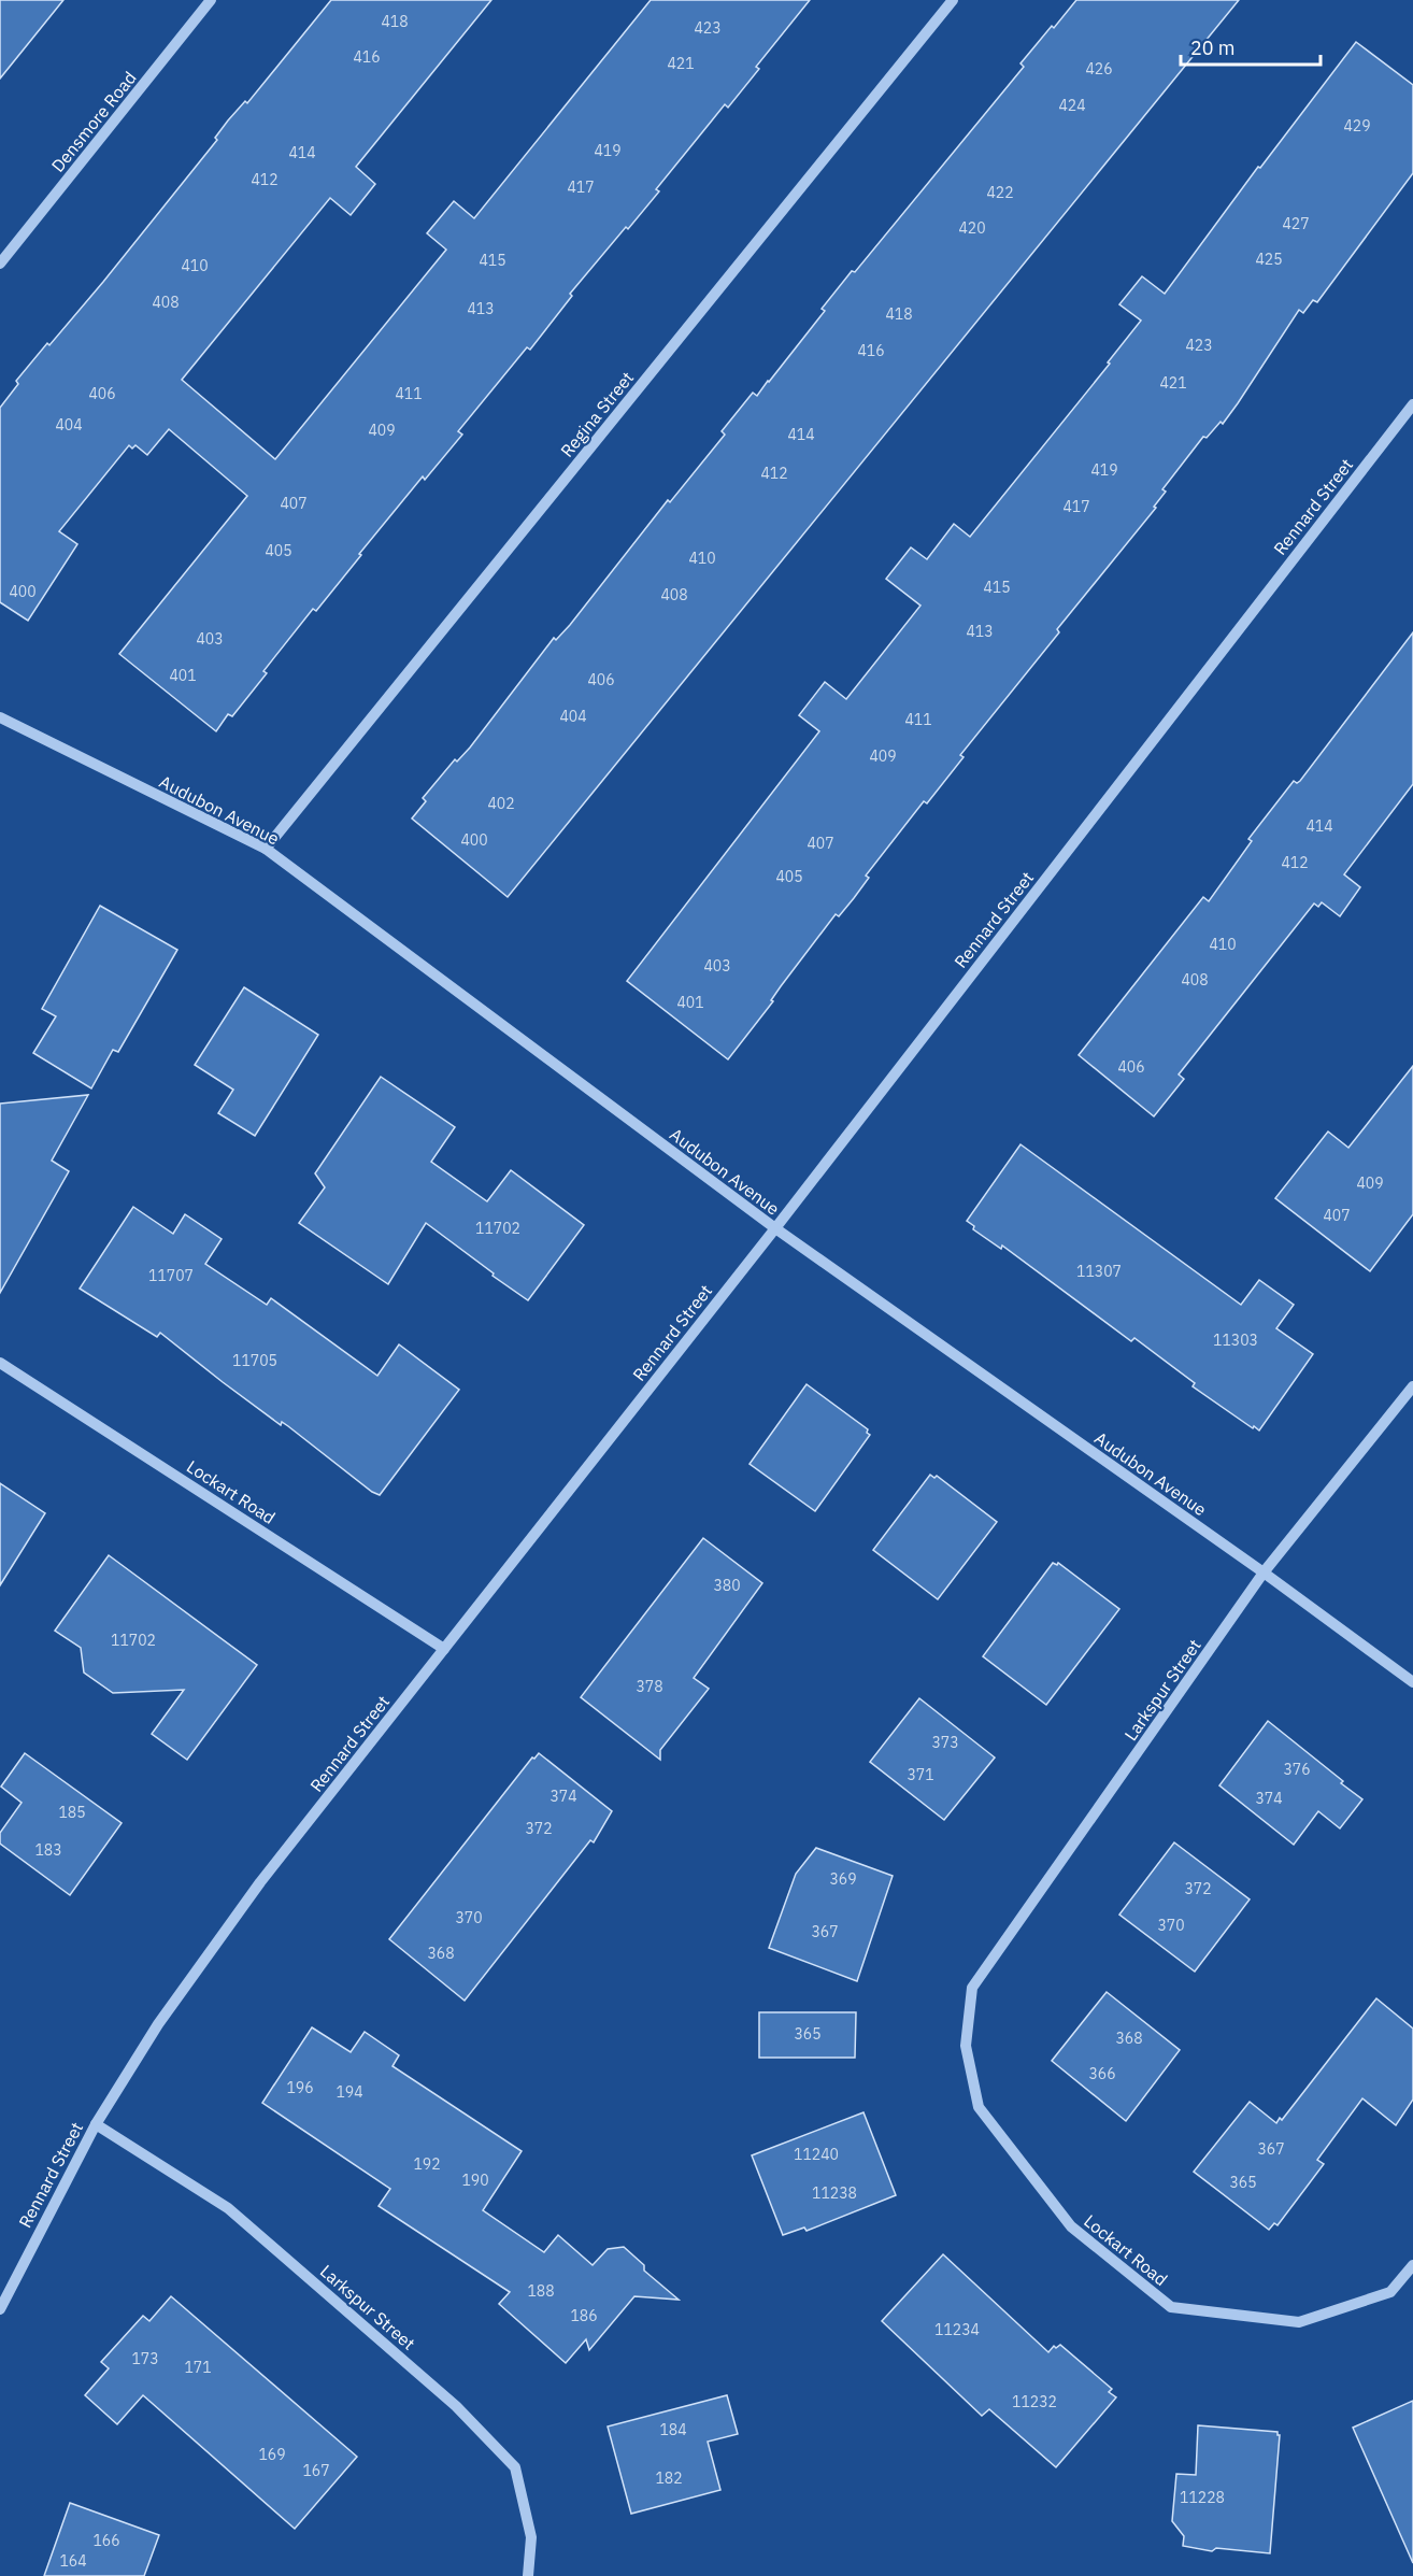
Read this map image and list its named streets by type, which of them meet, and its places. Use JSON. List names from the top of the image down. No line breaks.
{"streets":{"street":["Densmore Road","Regina Street","Rennard Street","Audubon Avenue","Lockart Road","Larkspur Street"]},"crossings":[["Regina Street","Audubon Avenue"],["Rennard Street","Audubon Avenue"],["Rennard Street","Lockart Road"],["Rennard Street","Larkspur Street"],["Audubon Avenue","Larkspur Street"],["Lockart Road","Larkspur Street"]],"house_numbers":["418","423","416","421","426","424","429","419","414","412","417","422","427","420","425","415","410","408","413","418","423","416","421","406","411","404","409","414","419","412","407","417","405","410","415","400","408","413","403","401","406","404","411","409","402","414","400","407","412","405","410","403","408","401","406","409","407","11702","11307","11707","11303","11705","380","11702","378","373","376","371","374","374","185","372","183","369","372","370","370","367","368","365","368","366","196","194","367","11240","192","190","365","11238","188","186","11234","173","171","11232","184","169","167","182","11228","166","164"],"scale_bar":"20 m"}
